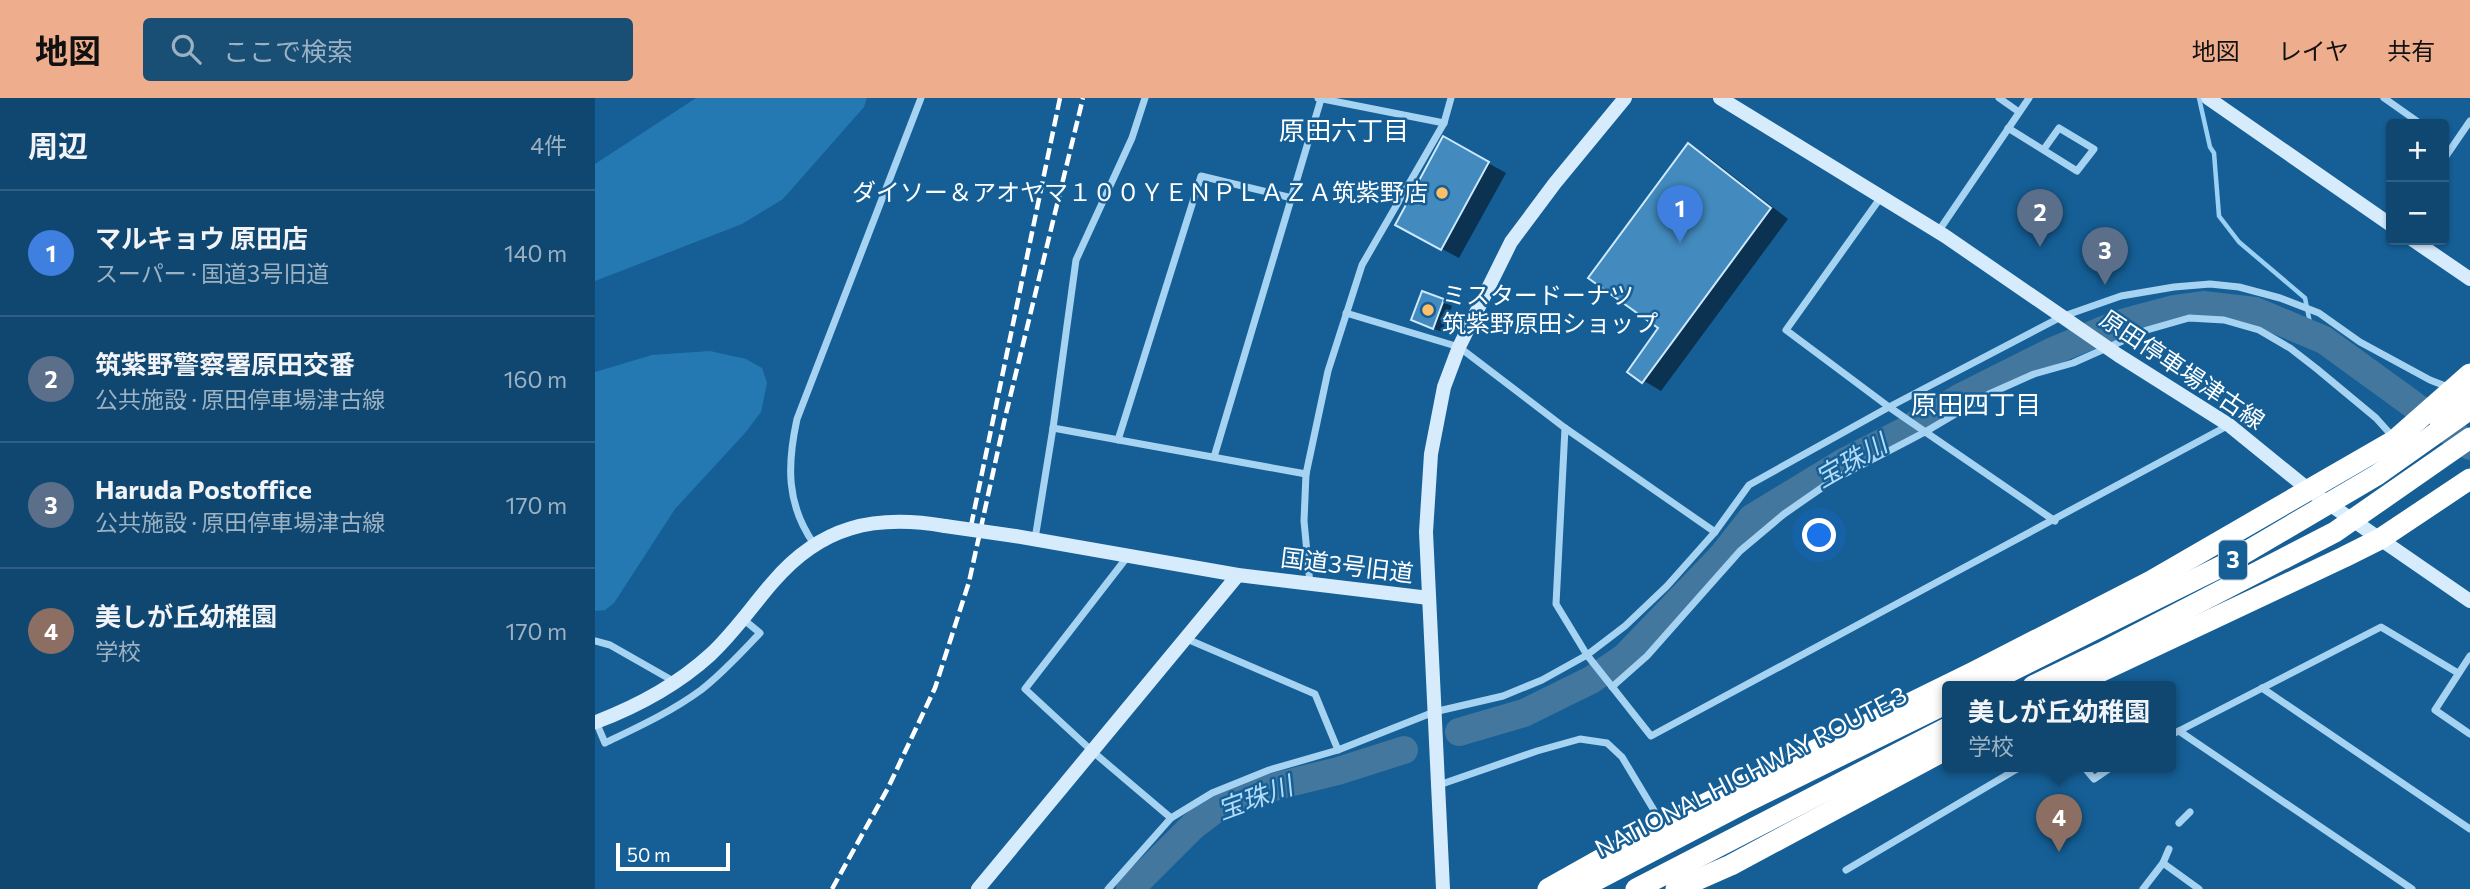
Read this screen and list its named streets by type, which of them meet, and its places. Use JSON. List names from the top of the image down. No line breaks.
{"streets":{"highway":["3","NATIONAL HIGHWAY ROUTE 3"],"street":["原田停車場津古線","国道3号旧道"]},"districts":["原田六丁目","原田四丁目"],"water":["宝珠川"],"places":["ダイソー＆アオヤマ１００ＹＥＮＰＬＡＺＡ筑紫野店","ミスタードーナツ 筑紫野原田ショップ"],"scale_bar":"50 m","page":{"header":"地図","search":"ここで検索","nav":["地図","レイヤ","共有"],"heading":["周辺","4件"],"map_buttons":["+","−"],"pins":["1","2","3","4"],"list":[{"mark":"1","name":"マルキョウ 原田店","note":"スーパー · 国道3号旧道","value":"140 m"},{"mark":"2","name":"筑紫野警察署原田交番","note":"公共施設 · 原田停車場津古線","value":"160 m"},{"mark":"3","name":"Haruda Postoffice","note":"公共施設 · 原田停車場津古線","value":"170 m"},{"mark":"4","name":"美しが丘幼稚園","note":"学校","value":"170 m"}],"popup":["美しが丘幼稚園","学校"],"scale":"50 m"}}
